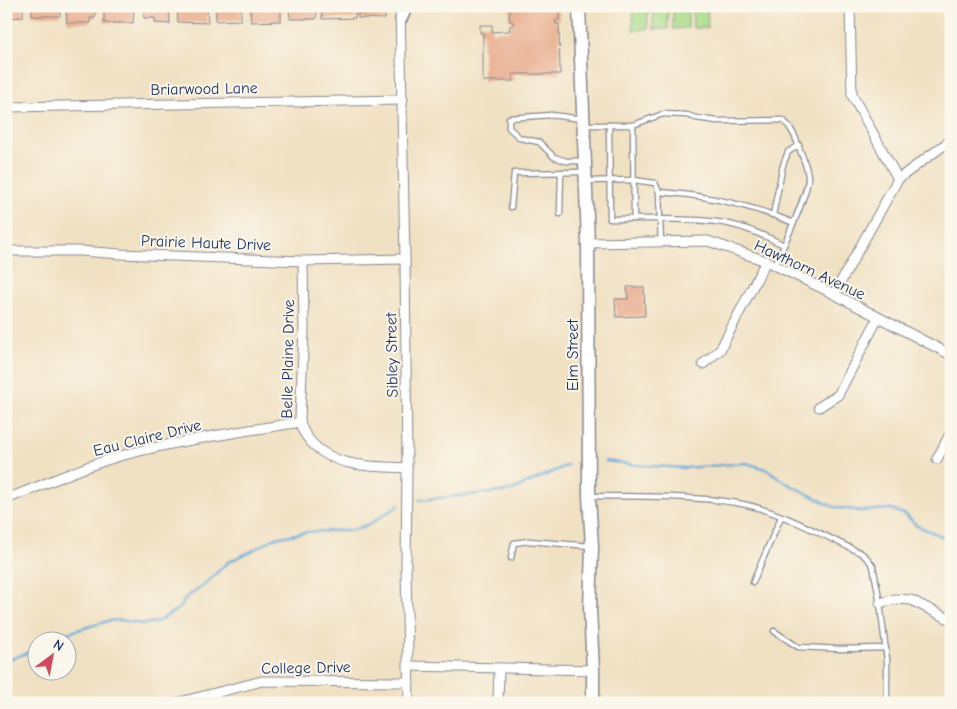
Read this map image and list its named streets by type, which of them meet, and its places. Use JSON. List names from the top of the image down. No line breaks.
{"streets":{"main road":["Elm Street"],"street":["Briarwood Lane","Prairie Haute Drive","Hawthorn Avenue","Sibley Street","Belle Plaine Drive","Eau Claire Drive","College Drive"]},"crossings":[["Briarwood Lane","Sibley Street"],["Prairie Haute Drive","Sibley Street"],["Prairie Haute Drive","Belle Plaine Drive"],["Hawthorn Avenue","Elm Street"],["Sibley Street","Belle Plaine Drive"],["Sibley Street","College Drive"],["Belle Plaine Drive","Eau Claire Drive"]],"north":"top right"}
